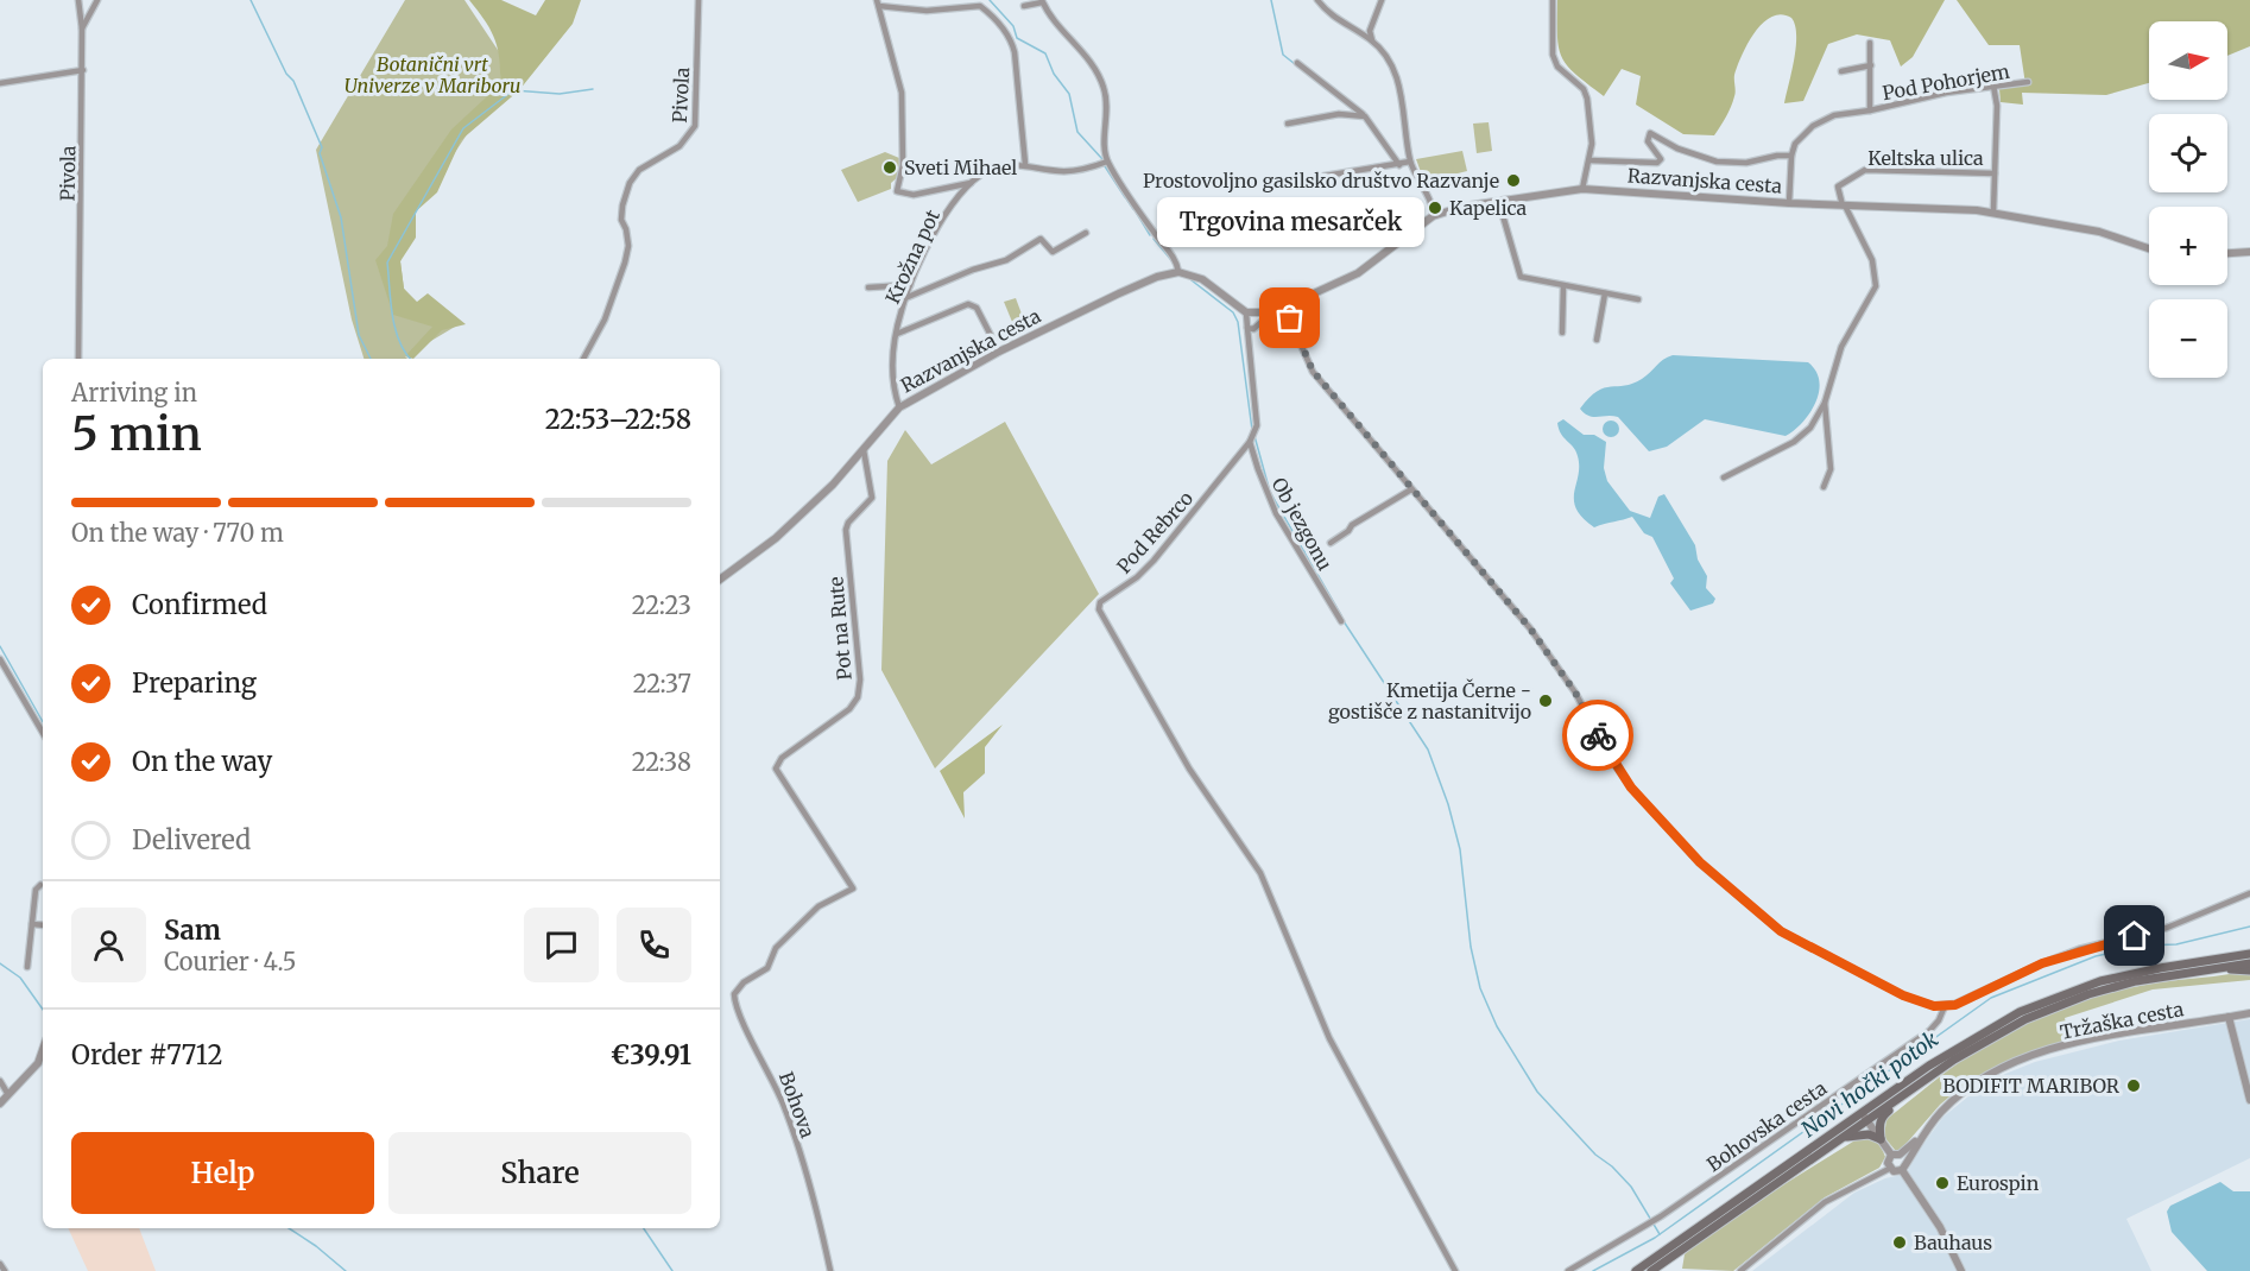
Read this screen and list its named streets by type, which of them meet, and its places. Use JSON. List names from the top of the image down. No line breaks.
{"streets":{"main road":["Tržaška cesta"],"street":["Pod Pohorjem","Pivola","Keltska ulica","Razvanjska cesta","Krožna pot","Ob jezgonu","Pod Rebrco","Pot na Rute","Bohova","Bohovska cesta"]},"crossings":[["Keltska ulica","Razvanjska cesta"],["Razvanjska cesta","Krožna pot"],["Razvanjska cesta","Pot na Rute"],["Ob jezgonu","Pod Rebrco"],["Pot na Rute","Bohova"]],"water":["Novi hočki potok"],"parks":["Botanični vrt Univerze v Mariboru"],"places":["Sveti Mihael","Prostovoljno gasilsko društvo Razvanje","Kapelica","Trgovina mesarček","Kmetija Černe - gostišče z nastanitvijo","BODIFIT MARIBOR","Eurospin","Bauhaus"],"north":"right","page":{"map_buttons":["+","−"],"bubble":"Trgovina mesarček","heading":["5 min","Arriving in","22:53–22:58"],"panel":["Sam","Courier · 4.5","Order #7712","€39.91"],"bar":"On the way · 770 m","list":[["Confirmed","22:23"],["Preparing","22:37"],["On the way","22:38"],"Delivered"],"buttons":["Help","Share"]}}
